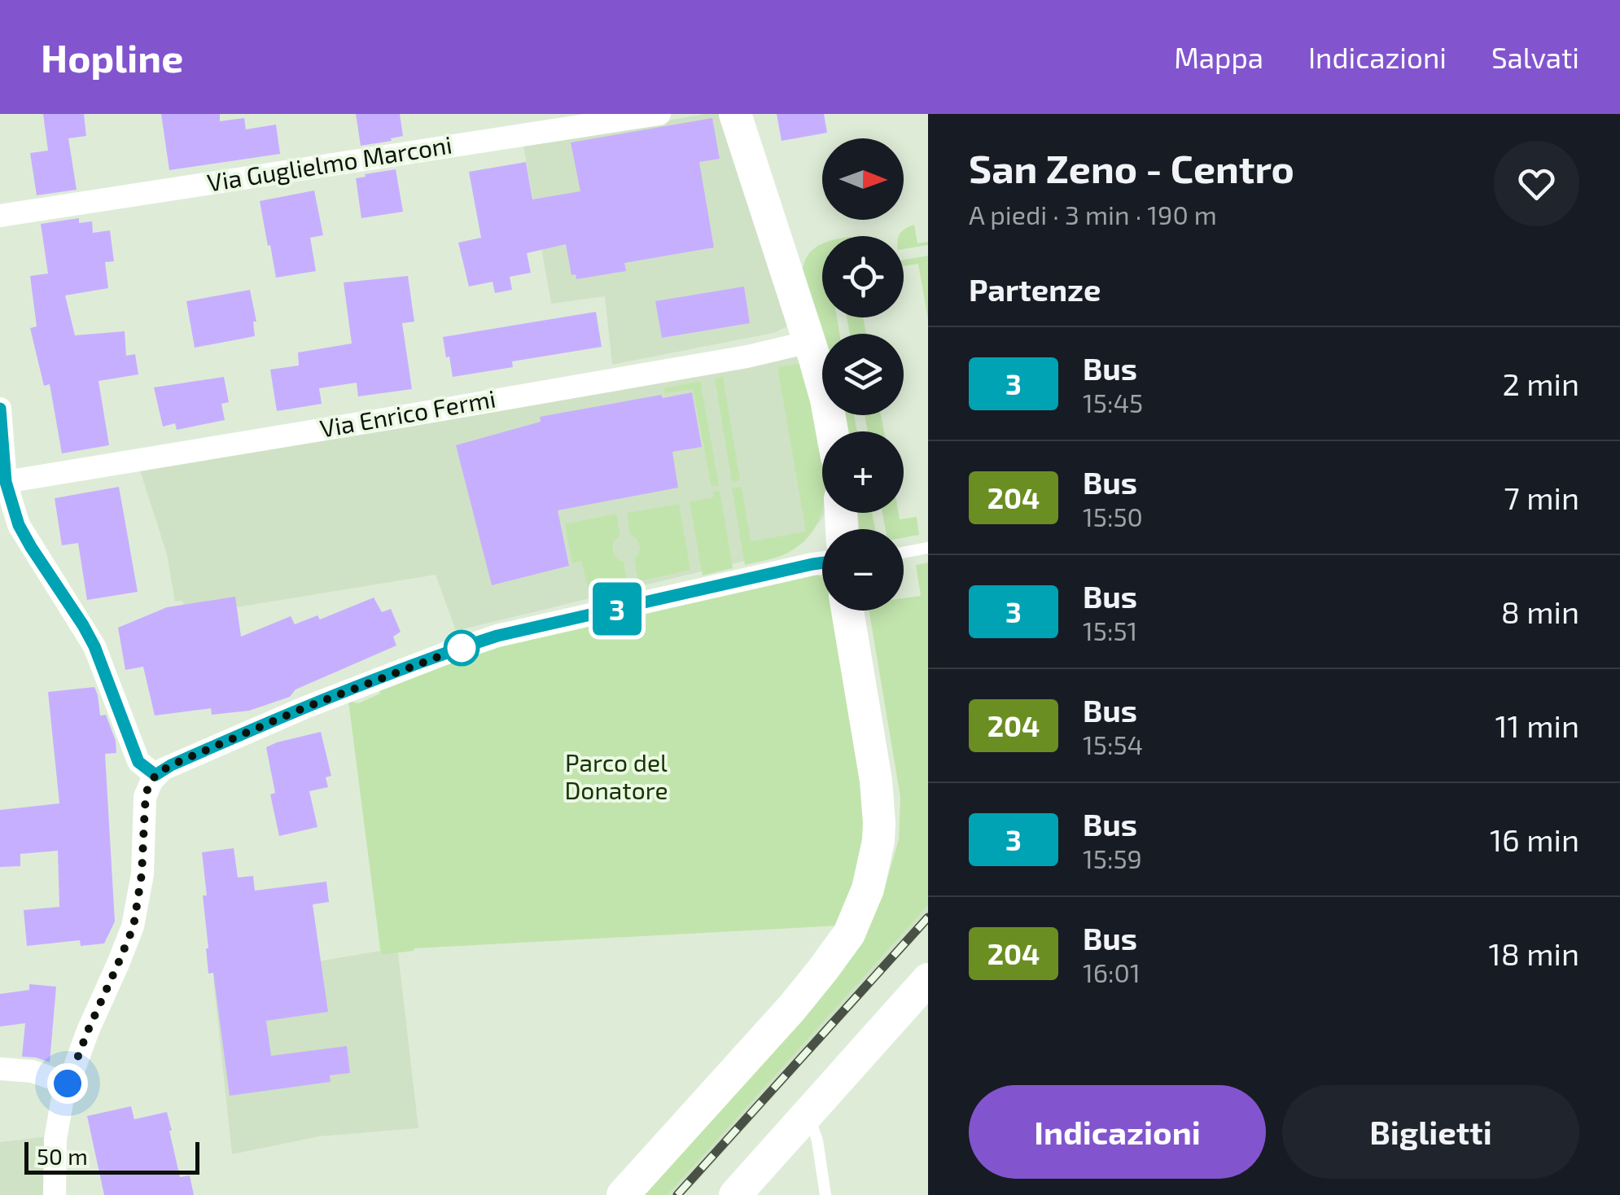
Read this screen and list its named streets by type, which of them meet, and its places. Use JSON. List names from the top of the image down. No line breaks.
{"streets":{"street":["Via Guglielmo Marconi","Via Enrico Fermi"]},"parks":["Parco del Donatore"],"lines":["bus line 3"],"scale_bar":"50 m","north":"right","page":{"header":"Hopline","nav":["Mappa","Indicazioni","Salvati"],"on_map":"3","heading":[["San Zeno - Centro","A piedi · 3 min · 190 m"],"Partenze"],"map_buttons":["+","−"],"list":[{"mark":"3","name":"Bus","note":"15:45","value":"2 min"},{"mark":"204","name":"Bus","note":"15:50","value":"7 min"},{"mark":"3","name":"Bus","note":"15:51","value":"8 min"},{"mark":"204","name":"Bus","note":"15:54","value":"11 min"},{"mark":"3","name":"Bus","note":"15:59","value":"16 min"},{"mark":"204","name":"Bus","note":"16:01","value":"18 min"}],"buttons":["Indicazioni","Biglietti"],"scale":"50 m"}}
